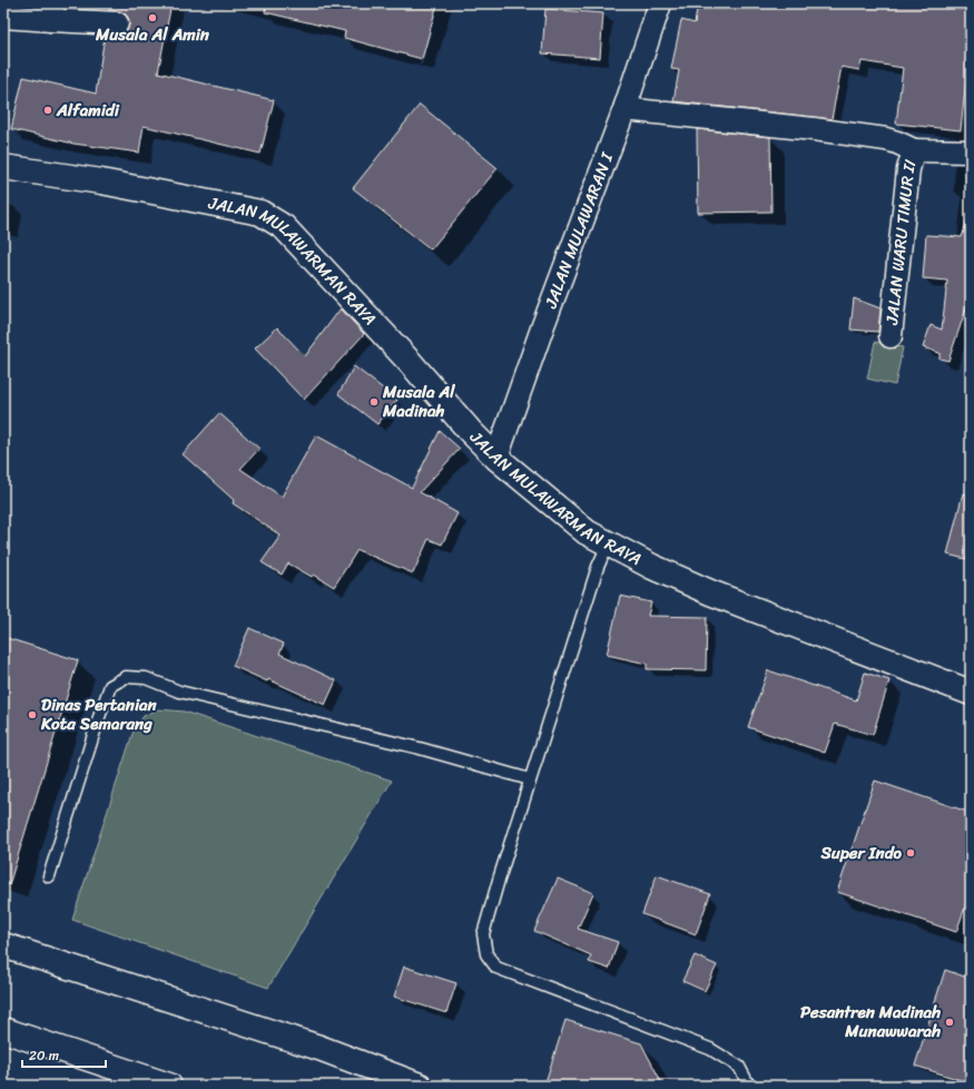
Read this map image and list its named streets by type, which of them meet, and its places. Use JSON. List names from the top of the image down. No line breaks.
{"streets":{"main road":["JALAN MULAWARMAN RAYA"],"street":["JALAN MULAWARAN I","JALAN WARU TIMUR II"]},"crossings":[["JALAN MULAWARAN I","JALAN MULAWARMAN RAYA"]],"places":["Musala Al Amin","Alfamidi","Musala Al Madinah","Dinas Pertanian Kota Semarang","Super Indo","Pesantren Madinah Munawwarah"],"scale_bar":"20 m"}
